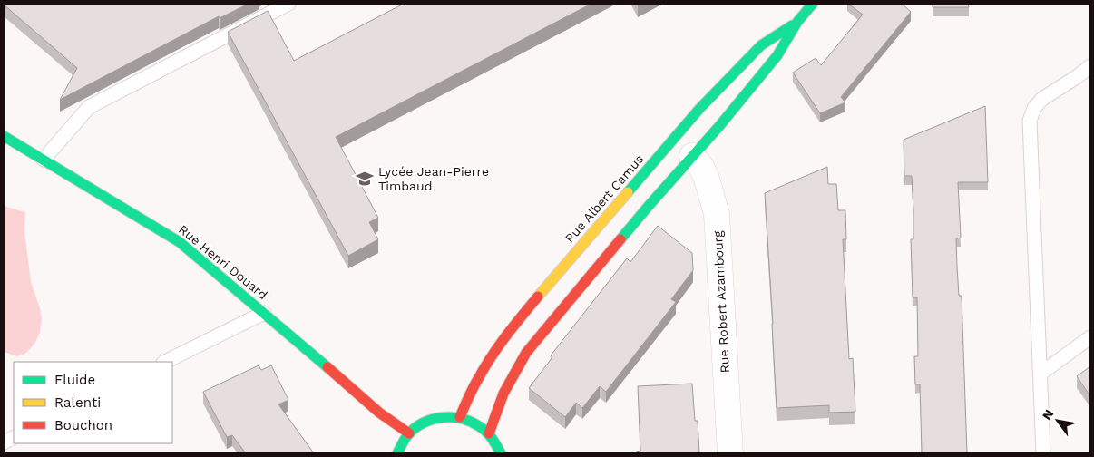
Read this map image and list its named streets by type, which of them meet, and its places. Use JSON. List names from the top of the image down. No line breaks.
{"streets":{"main road":["Rue Albert Camus","Rue Henri Douard"],"street":["Rue Robert Azambourg"]},"crossings":[["Rue Albert Camus","Rue Robert Azambourg"]],"places":{"school or university":["Lycée Jean-Pierre Timbaud"]},"legend":["Fluide","Ralenti","Bouchon"],"north":"top left"}
